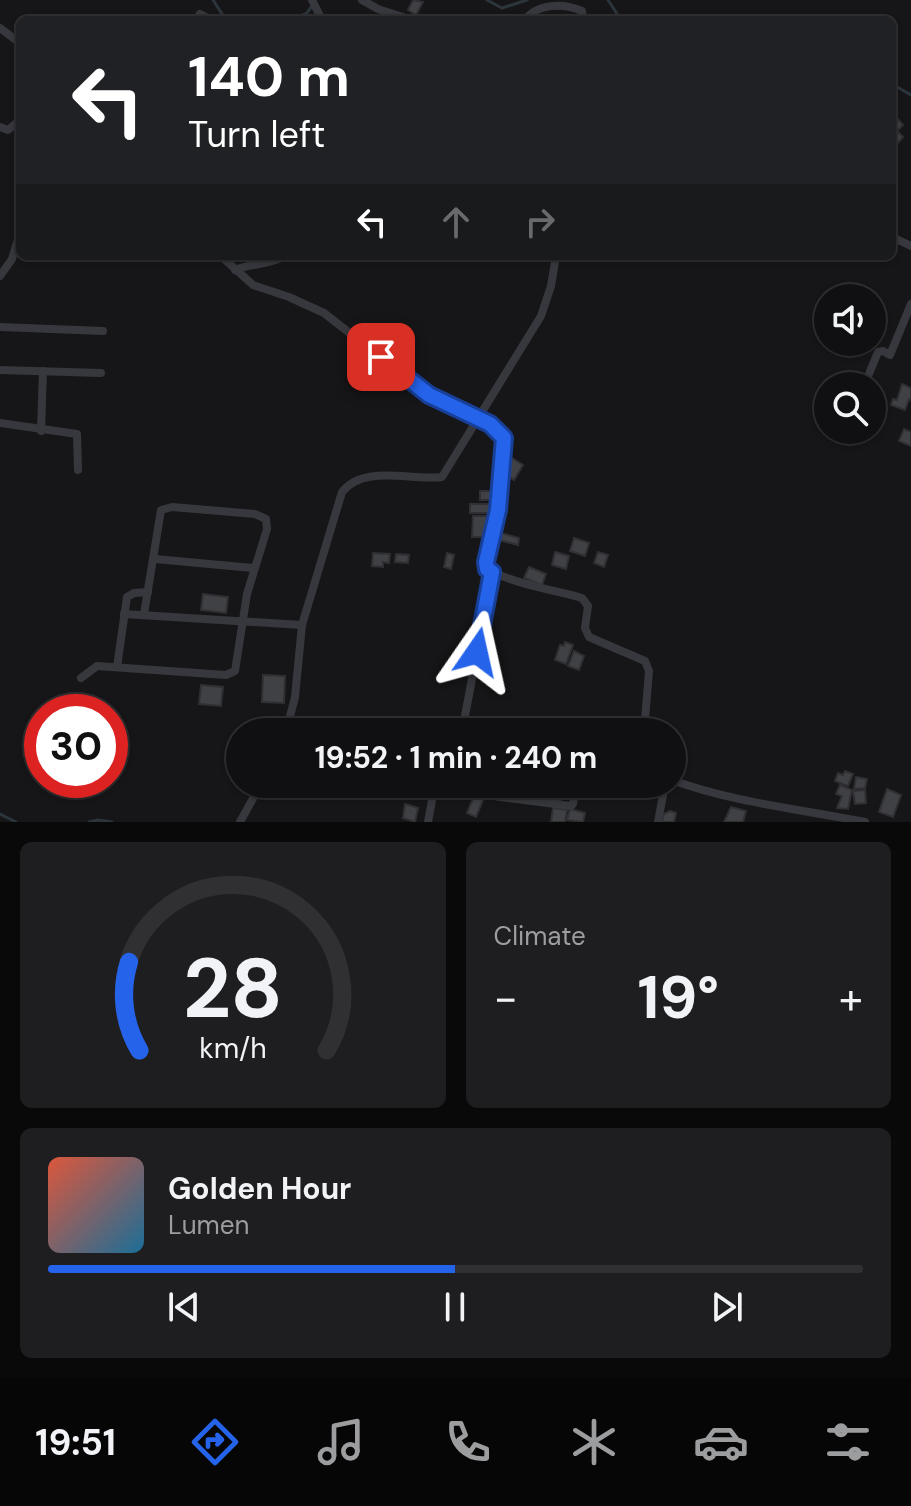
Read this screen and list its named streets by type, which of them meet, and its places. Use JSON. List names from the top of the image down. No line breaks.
{"page":{"turn":["140 m","Turn left"],"limit":"30","trip":"19:52 · 1 min · 240 m","tile":"Climate","heat":["−","19°","+"],"song":["Golden Hour","Lumen"],"tabs":"19:51","gauge":["28","km/h"]}}
